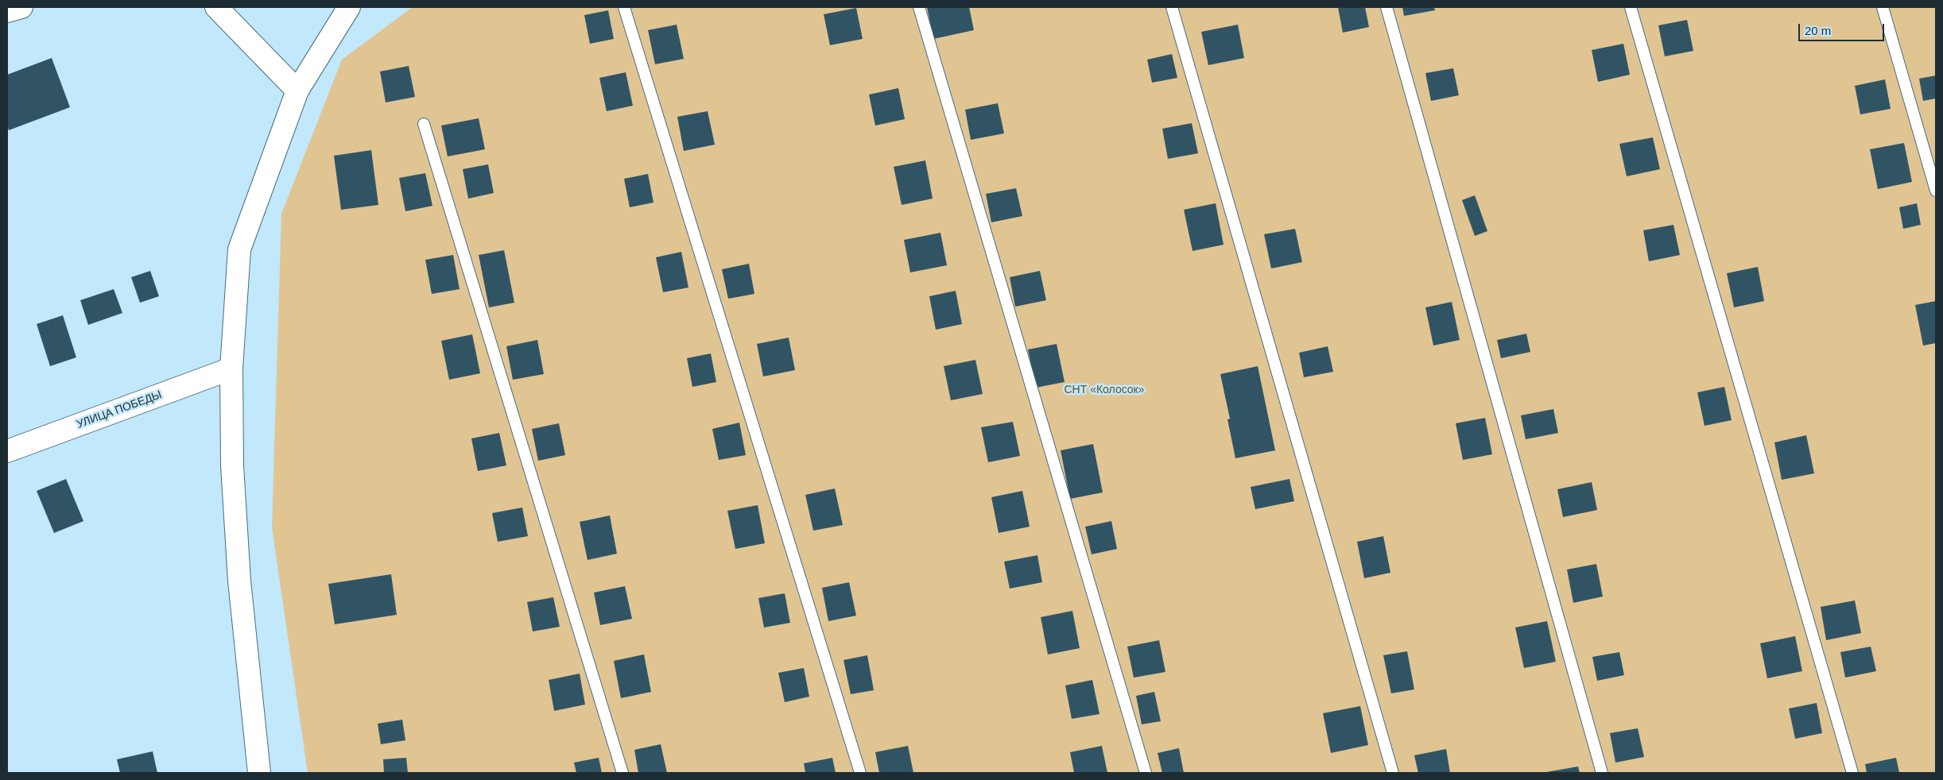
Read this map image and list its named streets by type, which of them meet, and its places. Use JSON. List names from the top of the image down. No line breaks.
{"streets":{"main road":["УЛИЦА ПОБЕДЫ"]},"parks":["СНТ «Колосок»"],"scale_bar":"20 m"}
